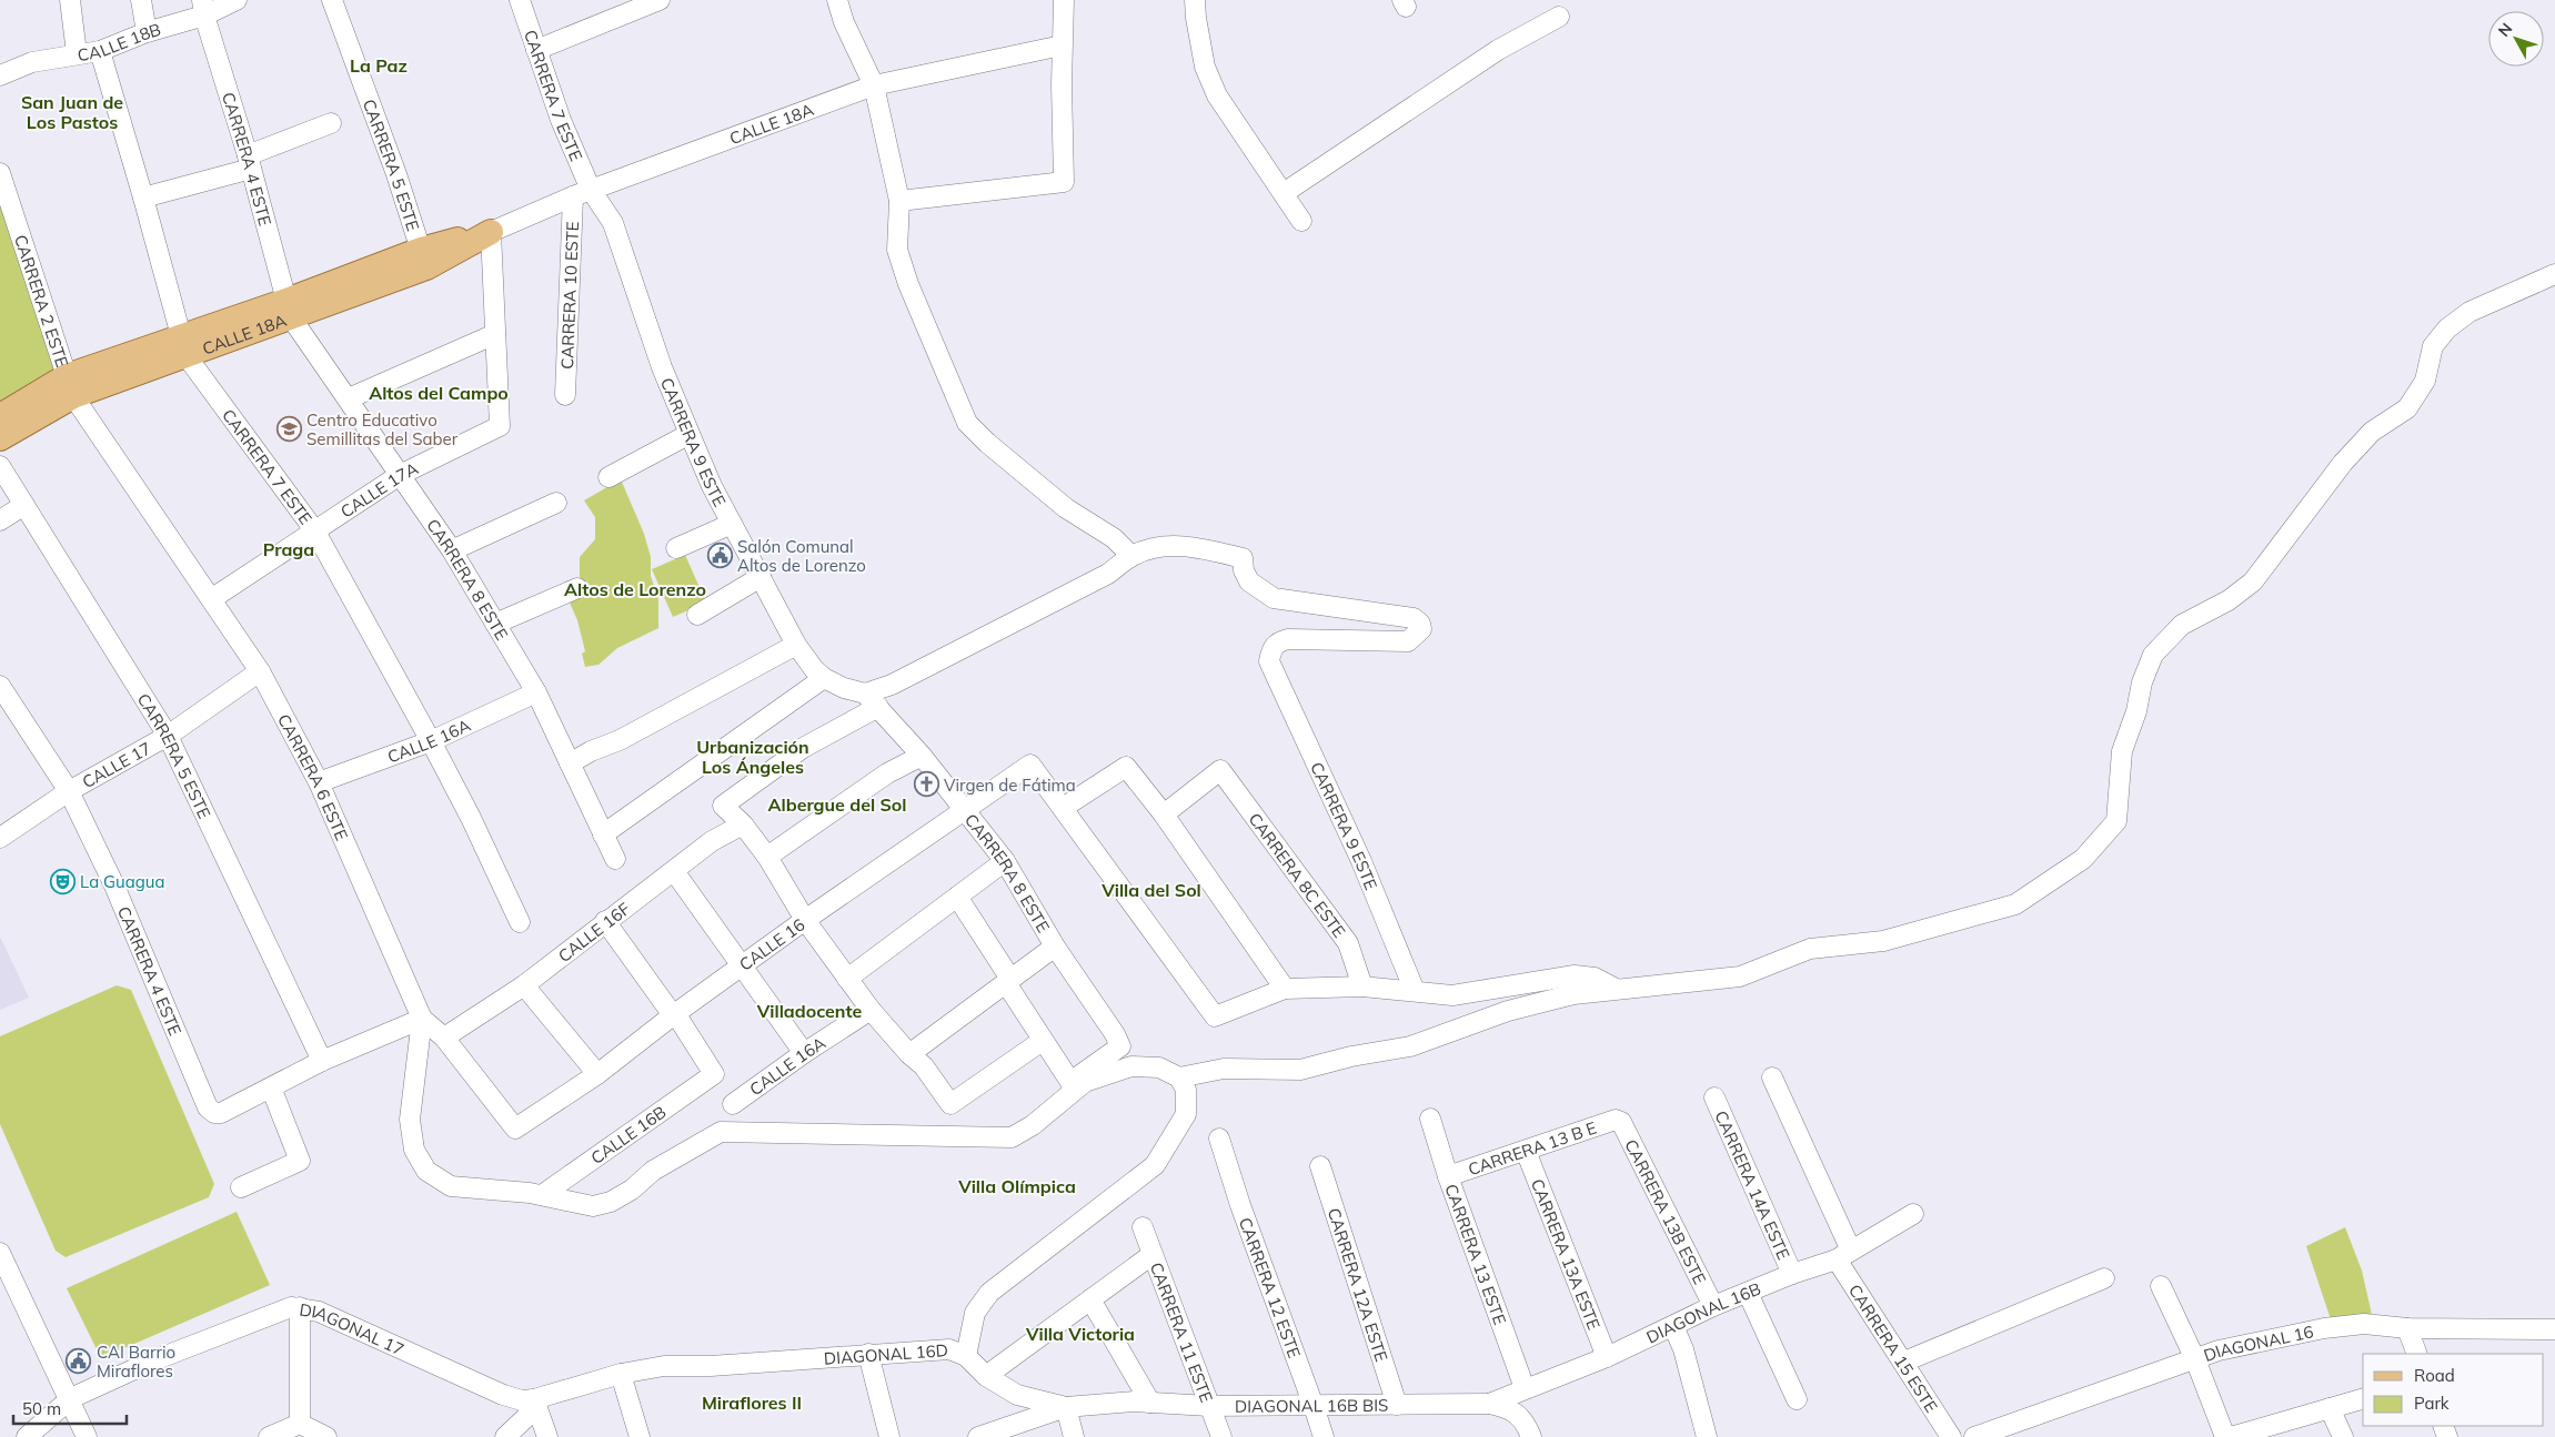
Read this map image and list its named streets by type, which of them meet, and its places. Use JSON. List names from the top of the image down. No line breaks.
{"streets":{"main road":["CALLE 18A"],"street":["CALLE 18B","CARRERA 7 ESTE","CARRERA 4 ESTE","CARRERA 5 ESTE","CARRERA 10 ESTE","CARRERA 2 ESTE","CARRERA 9 ESTE","CALLE 17A","CARRERA 8 ESTE","CALLE 16A","CALLE 17","CARRERA 6 ESTE","CARRERA 8C ESTE","CALLE 16F","CALLE 16","CALLE 16B","CARRERA 13 B E","CARRERA 14A ESTE","CARRERA 13B ESTE","CARRERA 13 ESTE","CARRERA 13A ESTE","CARRERA 12A ESTE","CARRERA 12 ESTE","DIAGONAL 16B","DIAGONAL 17","CARRERA 11 ESTE","DIAGONAL 16","CARRERA 15 ESTE","DIAGONAL 16D","DIAGONAL 16B BIS"]},"crossings":[["CALLE 18B","CARRERA 7 ESTE"],["CALLE 18B","CARRERA 4 ESTE"],["CARRERA 7 ESTE","CALLE 18A"],["CARRERA 7 ESTE","CARRERA 10 ESTE"],["CARRERA 7 ESTE","CARRERA 9 ESTE"],["CARRERA 7 ESTE","CALLE 17A"],["CARRERA 7 ESTE","CALLE 16A"],["CALLE 18A","CARRERA 4 ESTE"],["CALLE 18A","CARRERA 5 ESTE"],["CALLE 18A","CARRERA 10 ESTE"],["CALLE 18A","CARRERA 2 ESTE"],["CALLE 18A","CARRERA 9 ESTE"],["CALLE 18A","CARRERA 8 ESTE"],["CALLE 18A","CARRERA 6 ESTE"],["CARRERA 4 ESTE","CARRERA 8 ESTE"],["CARRERA 4 ESTE","CALLE 17"],["CARRERA 5 ESTE","CALLE 17"],["CARRERA 10 ESTE","CARRERA 9 ESTE"],["CARRERA 2 ESTE","CARRERA 6 ESTE"],["CALLE 17A","CARRERA 8 ESTE"],["CALLE 17A","CARRERA 6 ESTE"],["CARRERA 8 ESTE","CALLE 16A"],["CARRERA 8 ESTE","CALLE 16"],["CALLE 16A","CARRERA 6 ESTE"],["CALLE 17","CARRERA 6 ESTE"],["CARRERA 6 ESTE","CALLE 16B"],["CALLE 16F","CALLE 16"],["CALLE 16","CALLE 16B"],["CARRERA 13 B E","CARRERA 13B ESTE"],["CARRERA 13 B E","CARRERA 13 ESTE"],["CARRERA 13 B E","CARRERA 13A ESTE"],["CARRERA 14A ESTE","DIAGONAL 16B"],["CARRERA 13B ESTE","DIAGONAL 16B"],["CARRERA 13 ESTE","DIAGONAL 16B"],["CARRERA 13A ESTE","DIAGONAL 16B"],["CARRERA 12A ESTE","DIAGONAL 16B BIS"],["CARRERA 12 ESTE","DIAGONAL 16B BIS"],["DIAGONAL 16B","CARRERA 15 ESTE"],["DIAGONAL 16B","DIAGONAL 16B BIS"],["DIAGONAL 17","DIAGONAL 16D"],["CARRERA 11 ESTE","DIAGONAL 16B BIS"]],"districts":["La Paz","San Juan de Los Pastos","Altos del Campo","Praga","Altos de Lorenzo","Urbanización Los Ángeles","Albergue del Sol","Villa del Sol","Villadocente","Villa Olímpica","Villa Victoria","Miraflores II"],"places":{"school or university":["Centro Educativo Semillitas del Saber"],"public building":["Salón Comunal Altos de Lorenzo","CAI Barrio Miraflores"],"church":["Virgen de Fátima"],"theatre":["La Guagua"]},"legend":["Road","Park"],"scale_bar":"50 m","north":"top left"}
